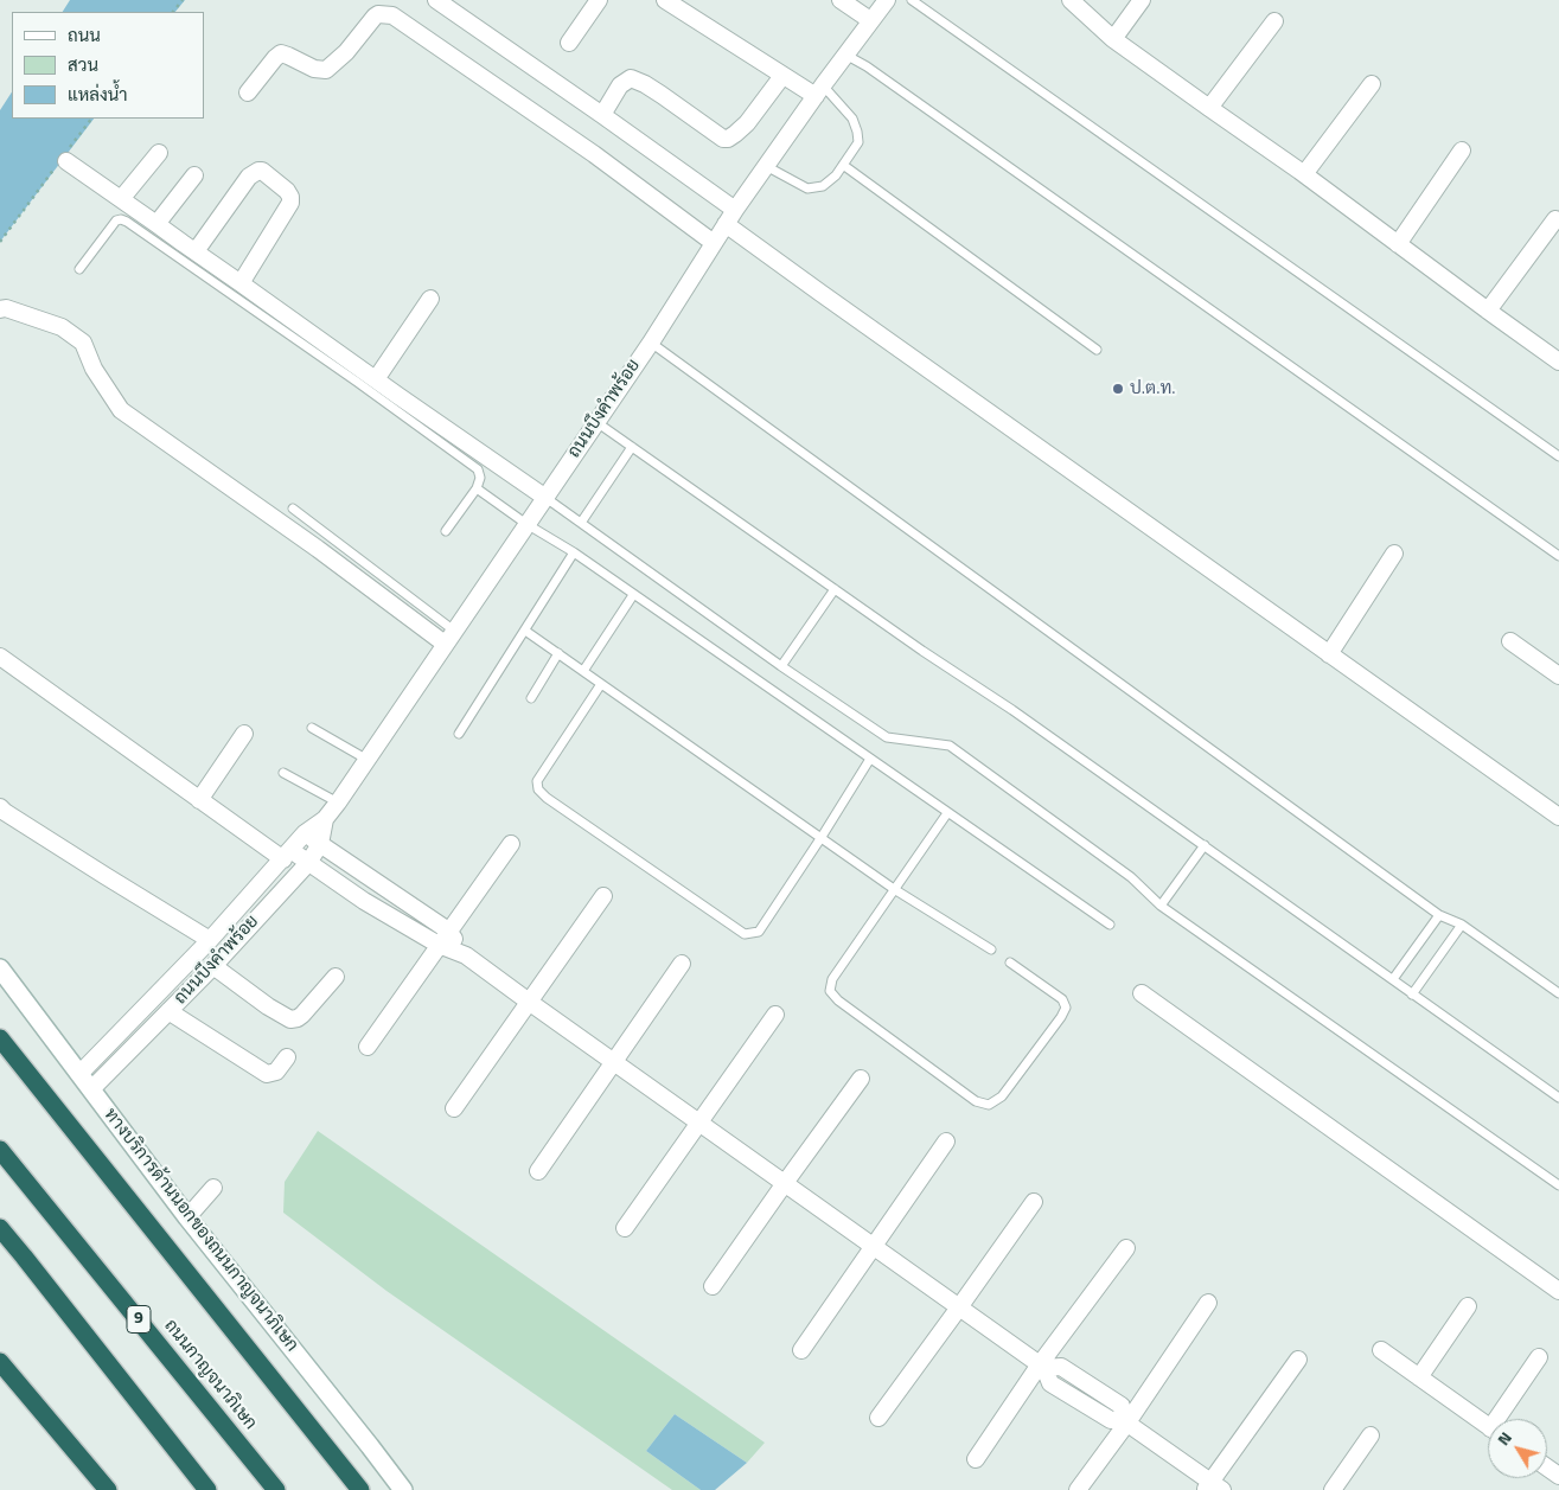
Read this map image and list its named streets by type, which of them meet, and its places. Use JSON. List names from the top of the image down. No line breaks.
{"streets":{"highway":["9","ถนนกาญจนาภิเษก"],"main road":["ทางบริการด้านนอกของถนนกาญจนาภิเษก"],"street":["ถนนบึงคำพร้อย"]},"crossings":[["ถนนบึงคำพร้อย","ทางบริการด้านนอกของถนนกาญจนาภิเษก"]],"places":["ป.ต.ท."],"legend":["ถนน","สวน","แหล่งน้ำ"],"north":"top left"}
